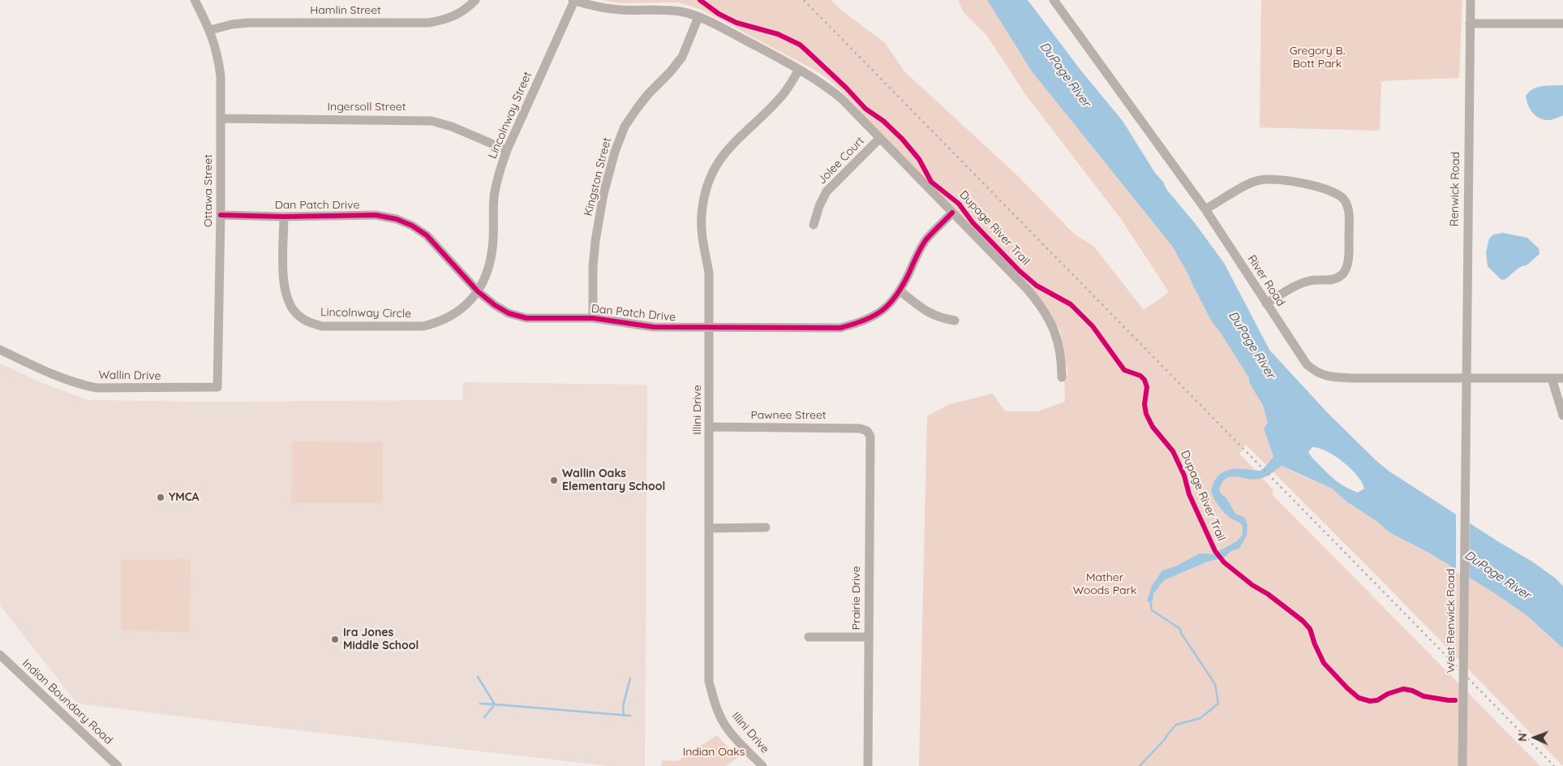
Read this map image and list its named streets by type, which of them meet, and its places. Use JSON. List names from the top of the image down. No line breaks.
{"streets":{"street":["Hamlin Street","Ingersoll Street","Lincolnway Street","Jolee Court","Kingston Street","Renwick Road","Ottawa Street","Dan Patch Drive","River Road","Lincolnway Circle","Wallin Drive","Illini Drive","Pawnee Street","Prairie Drive","West Renwick Road","Indian Boundary Road"],"cycle path":["Dupage River Trail"]},"crossings":[["Hamlin Street","Ottawa Street"],["Ingersoll Street","Lincolnway Street"],["Ingersoll Street","Ottawa Street"],["Lincolnway Street","Dan Patch Drive"],["Lincolnway Street","Lincolnway Circle"],["Kingston Street","Dan Patch Drive"],["Renwick Road","River Road"],["Renwick Road","West Renwick Road"],["Ottawa Street","Dan Patch Drive"],["Ottawa Street","Wallin Drive"],["Dan Patch Drive","Lincolnway Circle"],["Dan Patch Drive","Illini Drive"],["River Road","West Renwick Road"],["Illini Drive","Pawnee Street"],["Pawnee Street","Prairie Drive"]],"water":["DuPage River"],"parks":["Gregory B. Bott Park","Mather Woods Park","Indian Oaks"],"places":["Wallin Oaks Elementary School","YMCA","Ira Jones Middle School"],"north":"left"}
